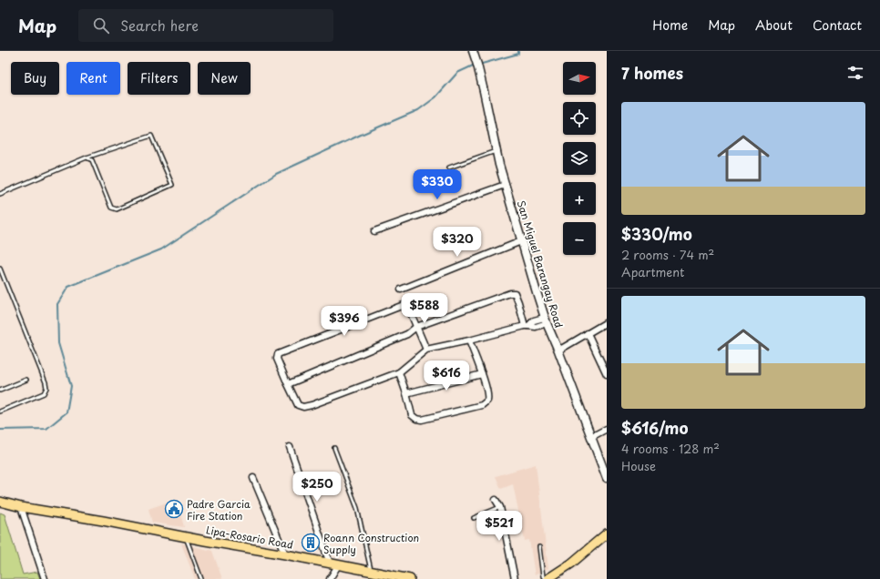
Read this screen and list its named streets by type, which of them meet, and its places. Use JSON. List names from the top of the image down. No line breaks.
{"streets":{"main road":["Lipa-Rosario Road"],"street":["San Miguel Barangay Road"]},"places":{"public building":["Padre Garcia Fire Station"],"building":["Roann Construction Supply"]},"north":"right","page":{"header":"Map","search":"Search here","nav":["Home","Map","About","Contact"],"heading":"7 homes","map_buttons":["+","−"],"chip":["Buy","Rent","Filters","New"],"list":[{"name":"$330/mo","note":"2 rooms · 74 m² · Apartment"},{"name":"$616/mo","note":"4 rooms · 128 m² · House"}],"price":["$330","$320","$588","$396","$616","$250","$521"]}}
